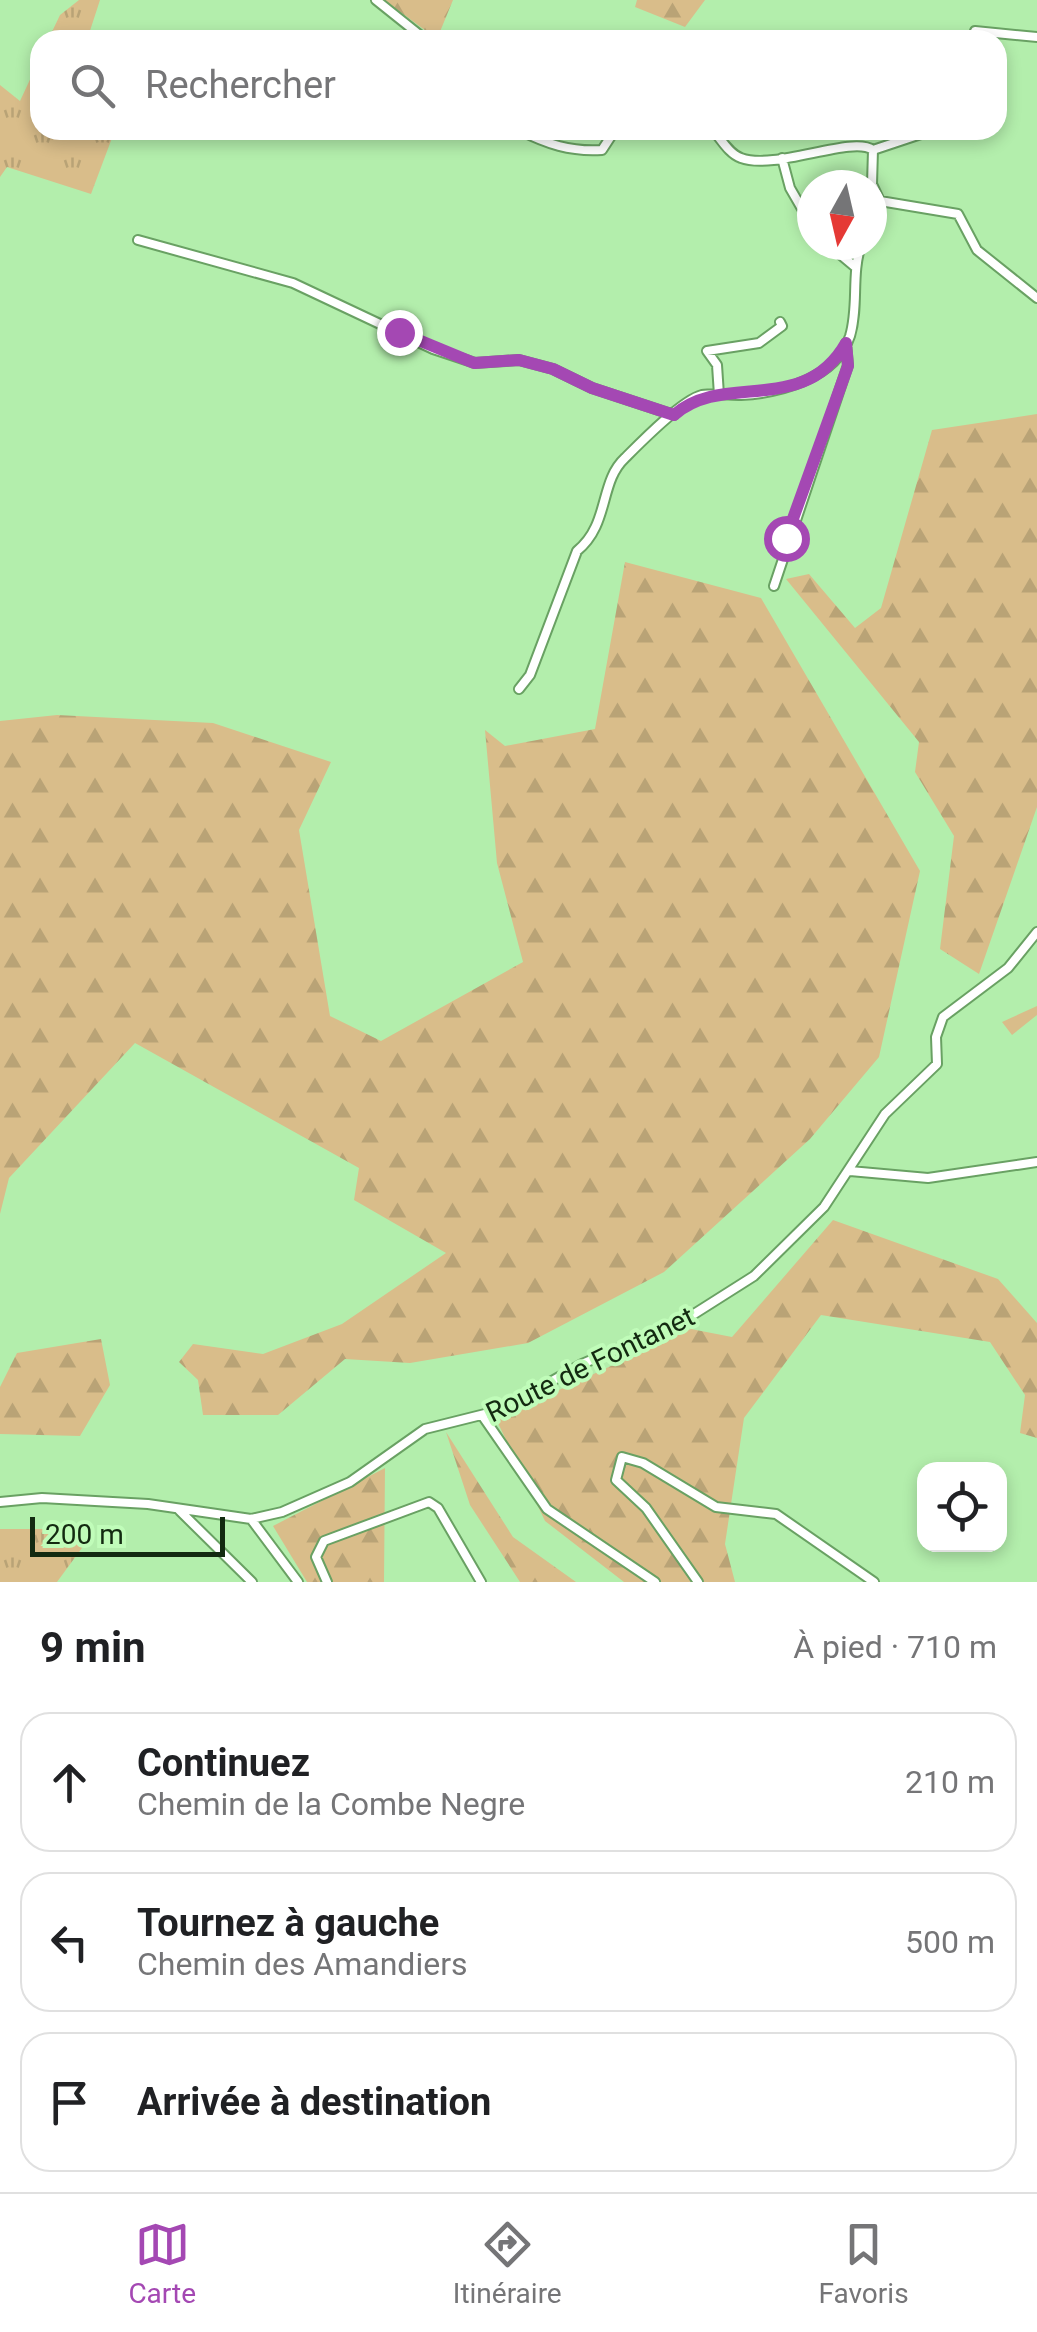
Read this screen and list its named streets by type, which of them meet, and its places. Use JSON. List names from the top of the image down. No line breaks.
{"streets":{"street":["Route de Fontanet"]},"scale_bar":"200 m","north":"bottom","page":{"search":"Rechercher","scale":"200 m","heading":["9 min","À pied · 710 m"],"list":[["Continuez","Chemin de la Combe Negre","210 m"],["Tournez à gauche","Chemin des Amandiers","500 m"],"Arrivée à destination"],"nav":["Carte","Itinéraire","Favoris"]}}
